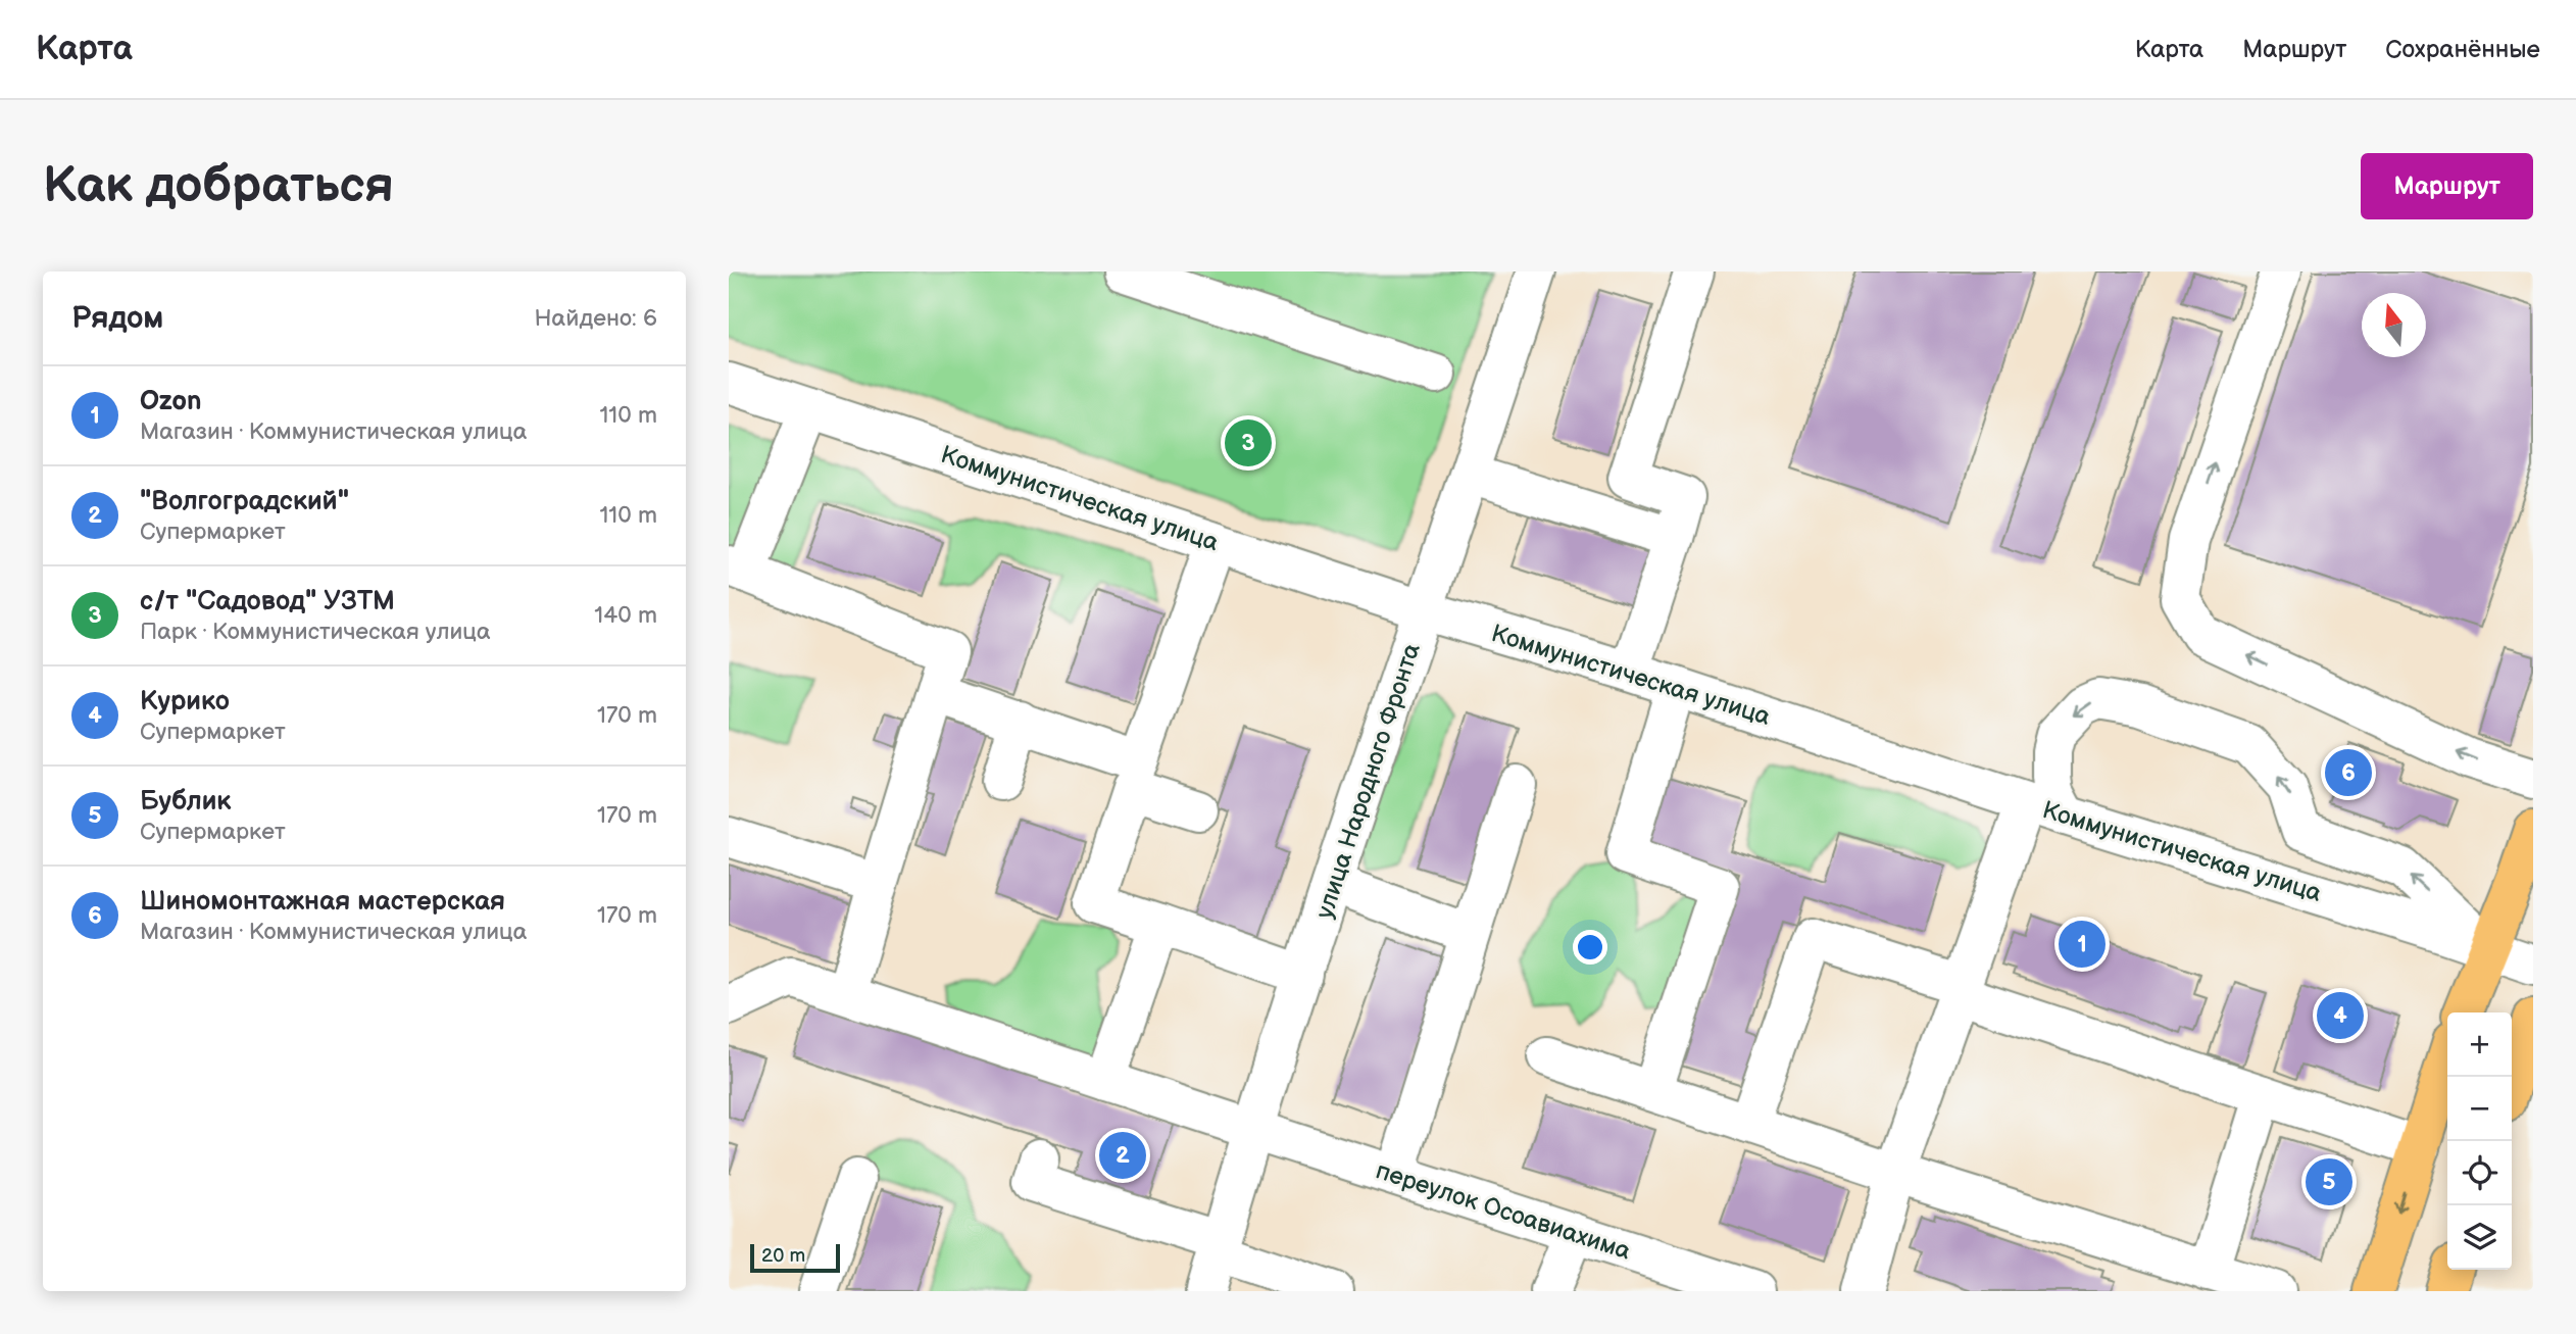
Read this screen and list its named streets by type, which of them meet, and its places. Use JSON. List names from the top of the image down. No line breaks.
{"streets":{"street":["Коммунистическая улица","улица Народного Фронта","переулок Осоавиахима"]},"crossings":[["Коммунистическая улица","улица Народного Фронта"],["улица Народного Фронта","переулок Осоавиахима"]],"scale_bar":"20 m","north":"top","page":{"header":"Карта","nav":["Карта","Маршрут","Сохранённые"],"buttons":"Маршрут","title":"Как добраться","heading":["Рядом","Найдено: 6"],"list":[{"mark":"1","name":"Ozon","note":"Магазин · Коммунистическая улица","value":"110 m"},{"mark":"2","name":"\"Волгоградский\"","note":"Супермаркет","value":"110 m"},{"mark":"3","name":"с/т \"Садовод\" УЗТМ","note":"Парк · Коммунистическая улица","value":"140 m"},{"mark":"4","name":"Курико","note":"Супермаркет","value":"170 m"},{"mark":"5","name":"Бублик","note":"Супермаркет","value":"170 m"},{"mark":"6","name":"Шиномонтажная мастерская","note":"Магазин · Коммунистическая улица","value":"170 m"}],"pins":["3","6","1","4","2","5"],"map_buttons":["+","−"],"scale":"20 m"}}
